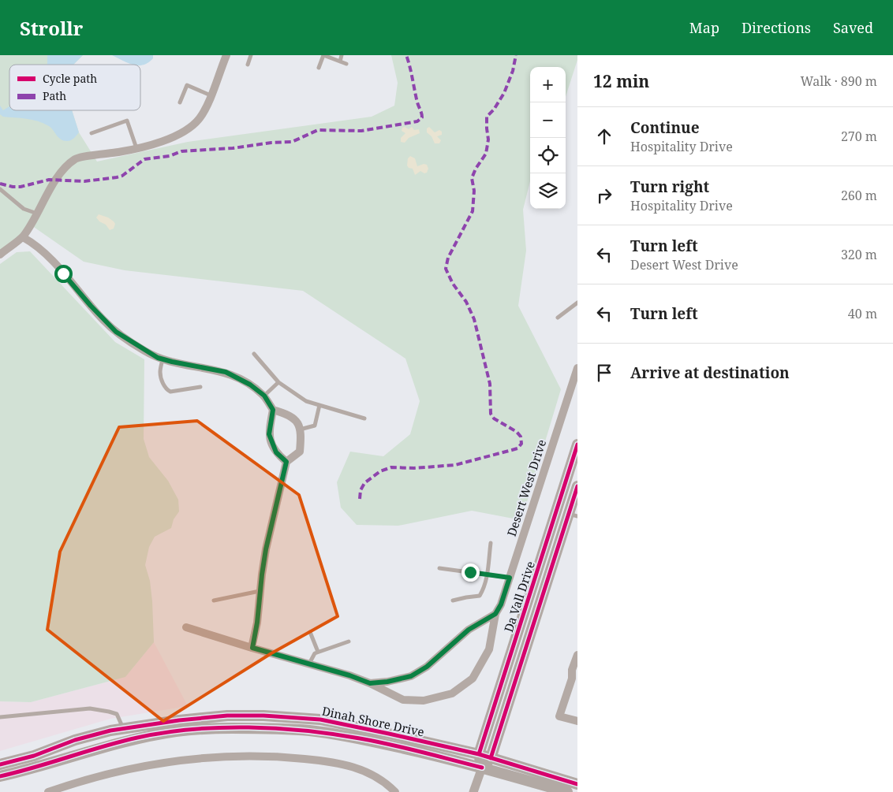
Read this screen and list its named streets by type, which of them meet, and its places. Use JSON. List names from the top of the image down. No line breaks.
{"streets":{"main road":["Da Vall Drive","Dinah Shore Drive"],"street":["Desert West Drive"]},"crossings":[["Da Vall Drive","Dinah Shore Drive"]],"legend":["Cycle path","Path"],"page":{"header":"Strollr","nav":["Map","Directions","Saved"],"heading":["12 min","Walk · 890 m"],"map_buttons":["+","−"],"list":[["Continue","Hospitality Drive","270 m"],["Turn right","Hospitality Drive","260 m"],["Turn left","Desert West Drive","320 m"],["Turn left","40 m"],"Arrive at destination"]}}
